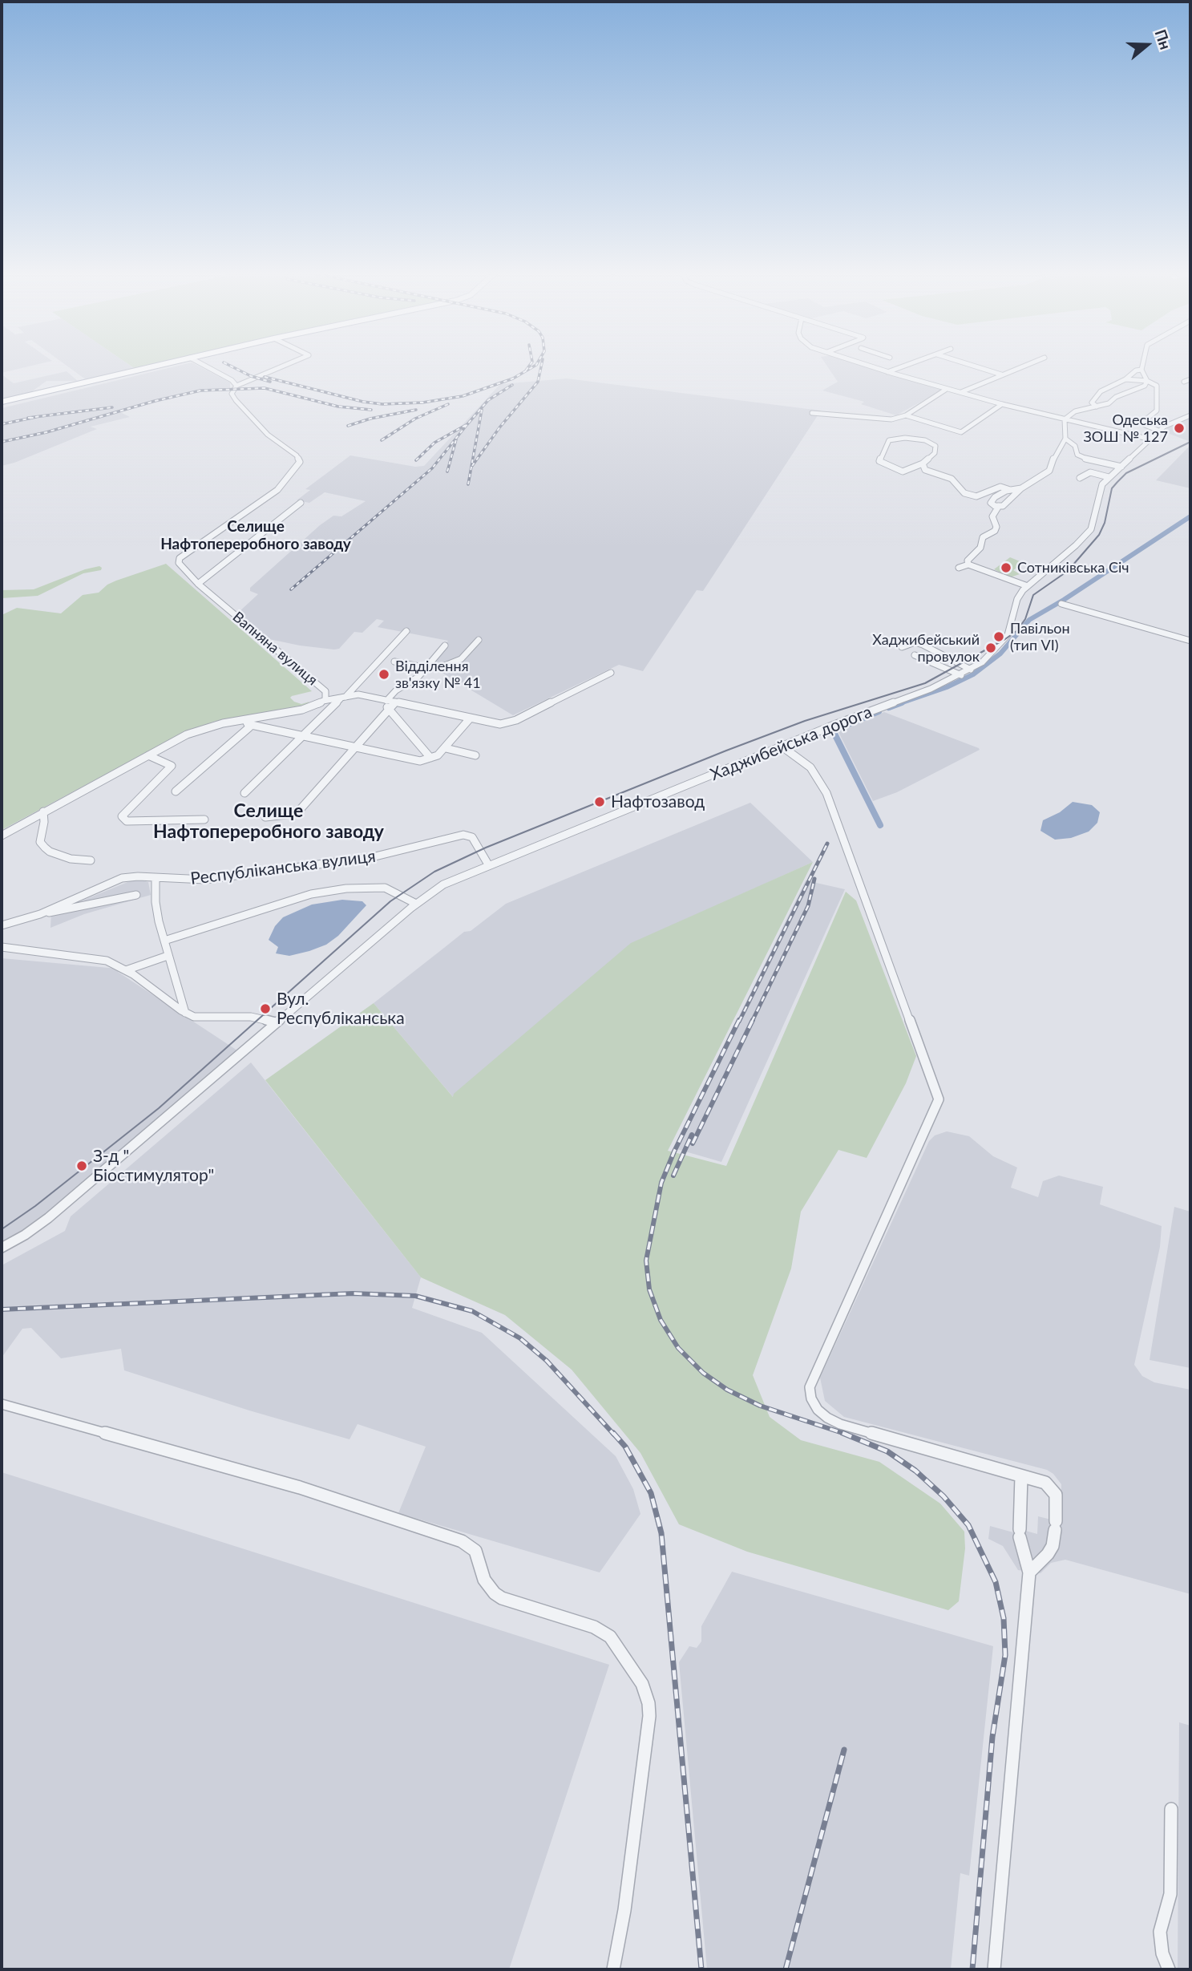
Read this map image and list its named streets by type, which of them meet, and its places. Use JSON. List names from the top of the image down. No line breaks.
{"streets":{"street":["Вапняна вулиця","Хаджибейська дорога","Республіканська вулиця"]},"crossings":[["Хаджибейська дорога","Республіканська вулиця"]],"districts":["Селище Нафтопереробного заводу","Селище Нафтопереробного заводу"],"places":["Одеська ЗОШ № 127","Сотниківська Січ","Павільон (тип VI)","Хаджибейський провулок","Відділення зв'язку № 41","Нафтозавод","Вул. Республіканська","З-д \" Біостимулятор\""],"north":"right"}
